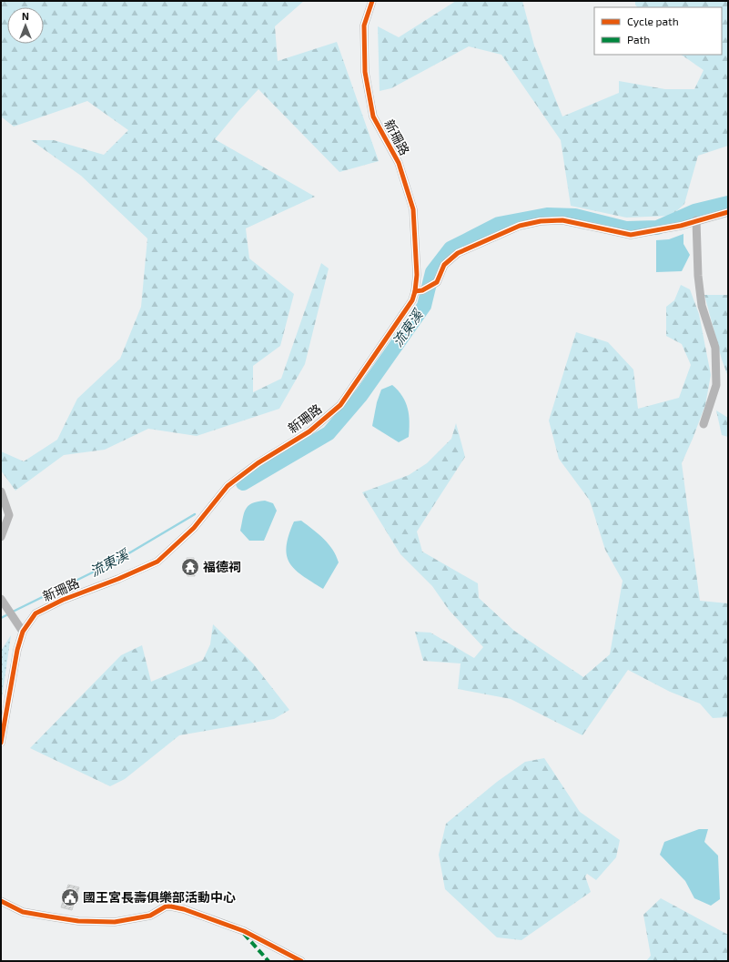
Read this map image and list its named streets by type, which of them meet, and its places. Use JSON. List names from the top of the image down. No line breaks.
{"streets":{"street":["新珊路"]},"water":["流東溪"],"places":{"temple":["福德祠"],"public building":["國王宮長壽俱樂部活動中心"]},"legend":["Cycle path","Path"],"north":"top"}
